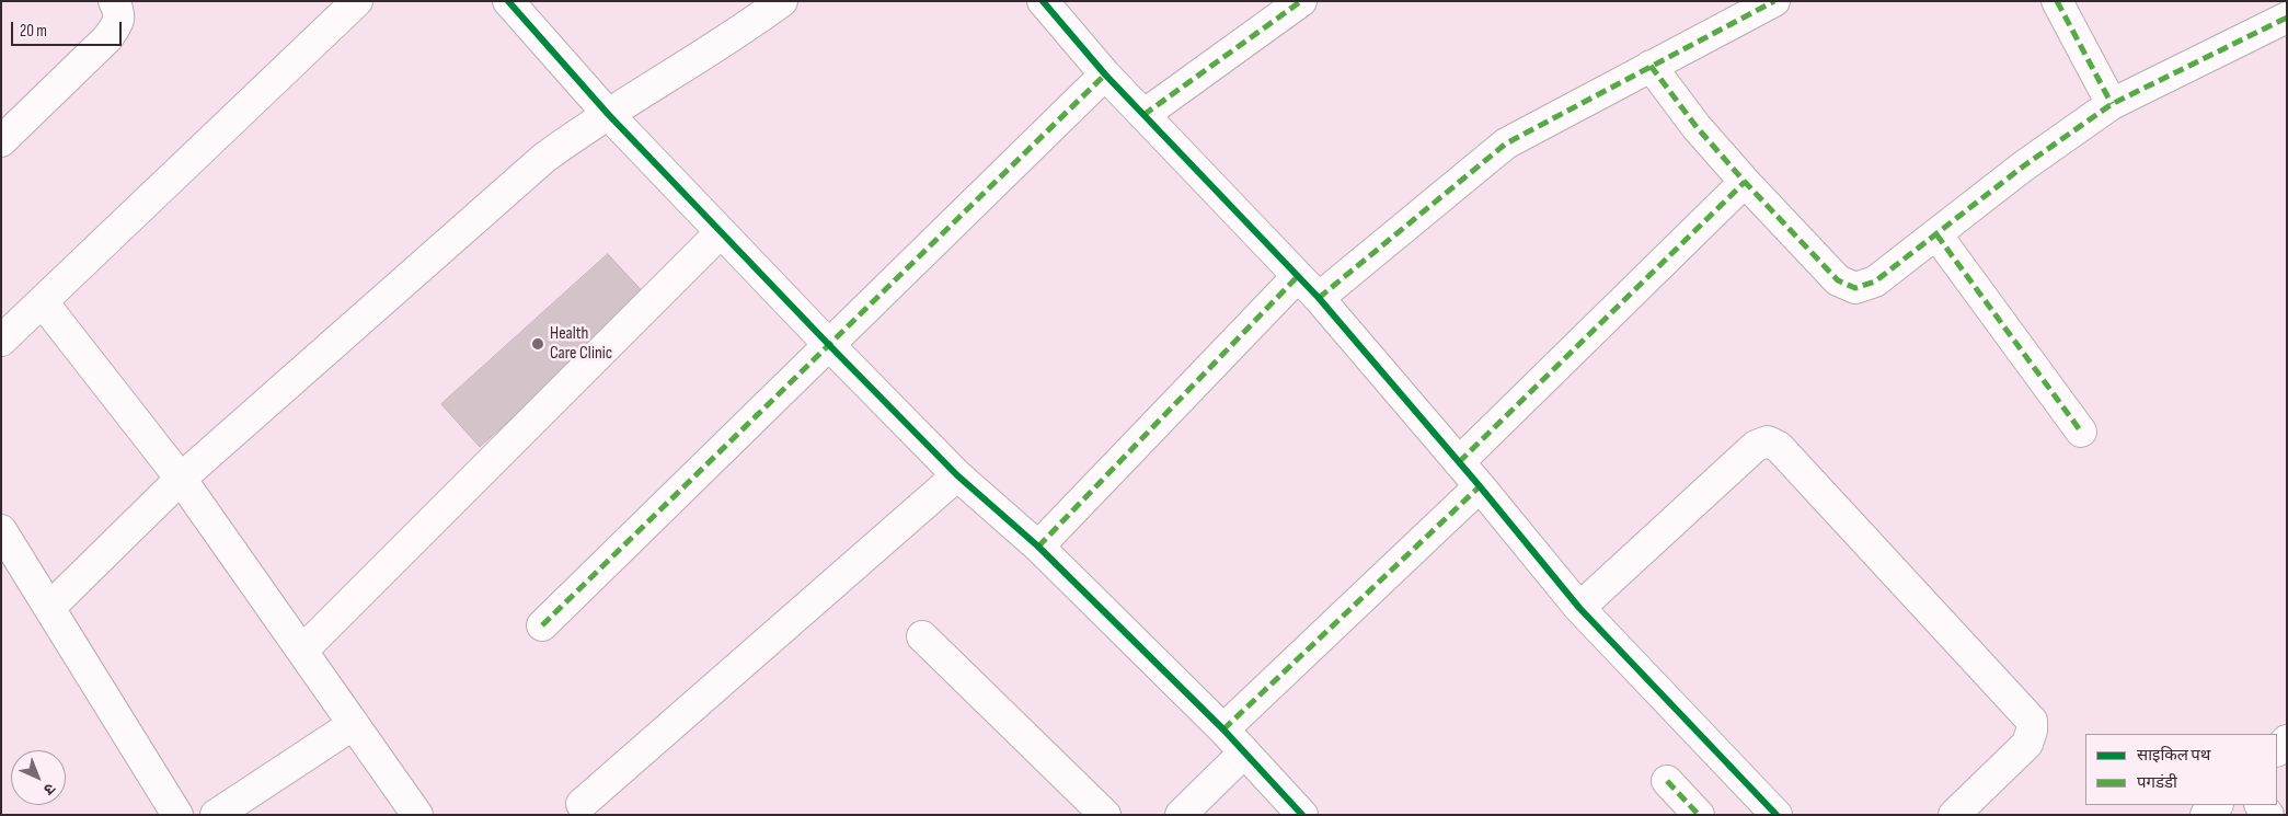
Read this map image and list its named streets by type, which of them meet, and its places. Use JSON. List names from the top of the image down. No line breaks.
{"places":["Health Care Clinic"],"legend":["साइकिल पथ","पगडंडी"],"scale_bar":"20 m","north":"bottom right"}
